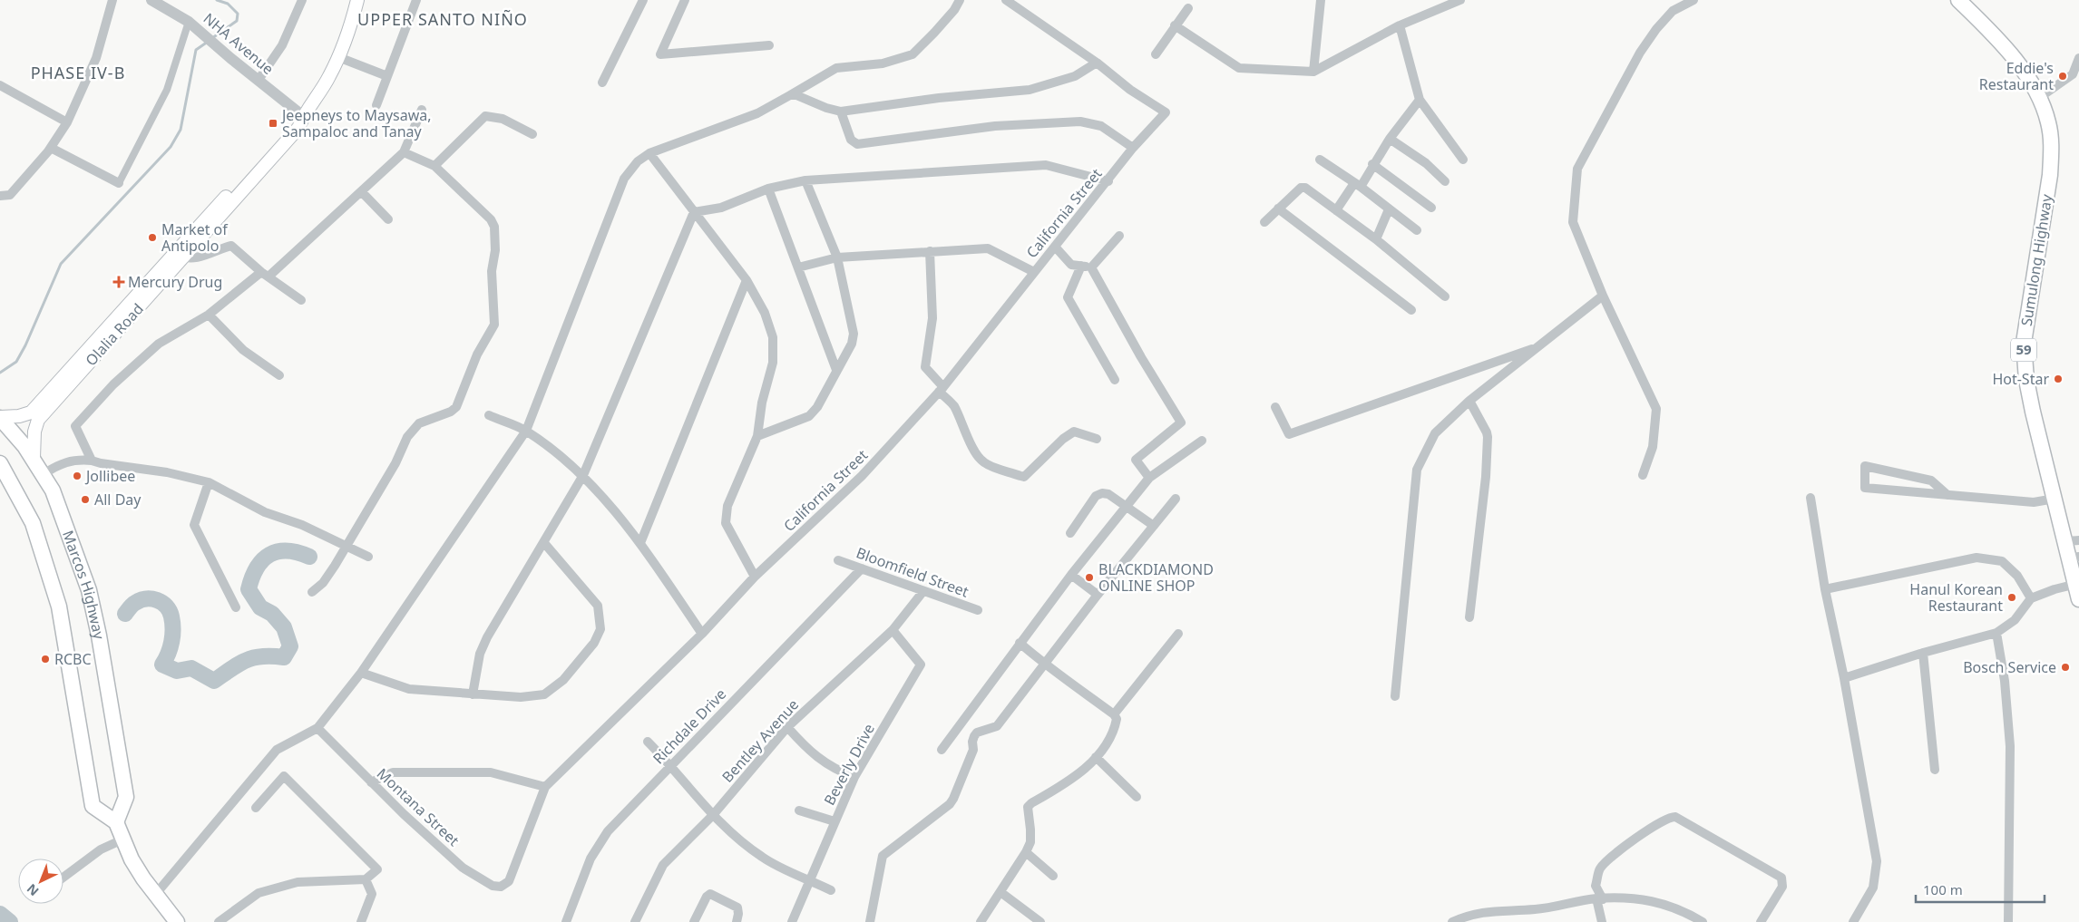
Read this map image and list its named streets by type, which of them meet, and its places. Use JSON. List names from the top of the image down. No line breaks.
{"streets":{"main road":["Sumulong Highway","Olalia Road","59","Marcos Highway"],"street":["NHA Avenue","California Street","Bloomfield Street","Richdale Drive","Bentley Avenue","Beverly Drive","Montana Street"]},"crossings":[["NHA Avenue","Olalia Road"],["California Street","Montana Street"],["Olalia Road","Marcos Highway"],["Bloomfield Street","Richdale Drive"],["Bloomfield Street","Bentley Avenue"],["Bentley Avenue","Beverly Drive"]],"districts":["UPPER SANTO NIÑO","PHASE IV-B"],"places":{"other":["Eddie's Restaurant","Market of Antipolo","Hot-Star","Jollibee","All Day","BLACKDIAMOND ONLINE SHOP","Hanul Korean Restaurant","RCBC","Bosch Service"],"transit":["Jeepneys to Maysawa, Sampaloc and Tanay"],"health":["Mercury Drug"]},"scale_bar":"100 m","north":"bottom left"}
